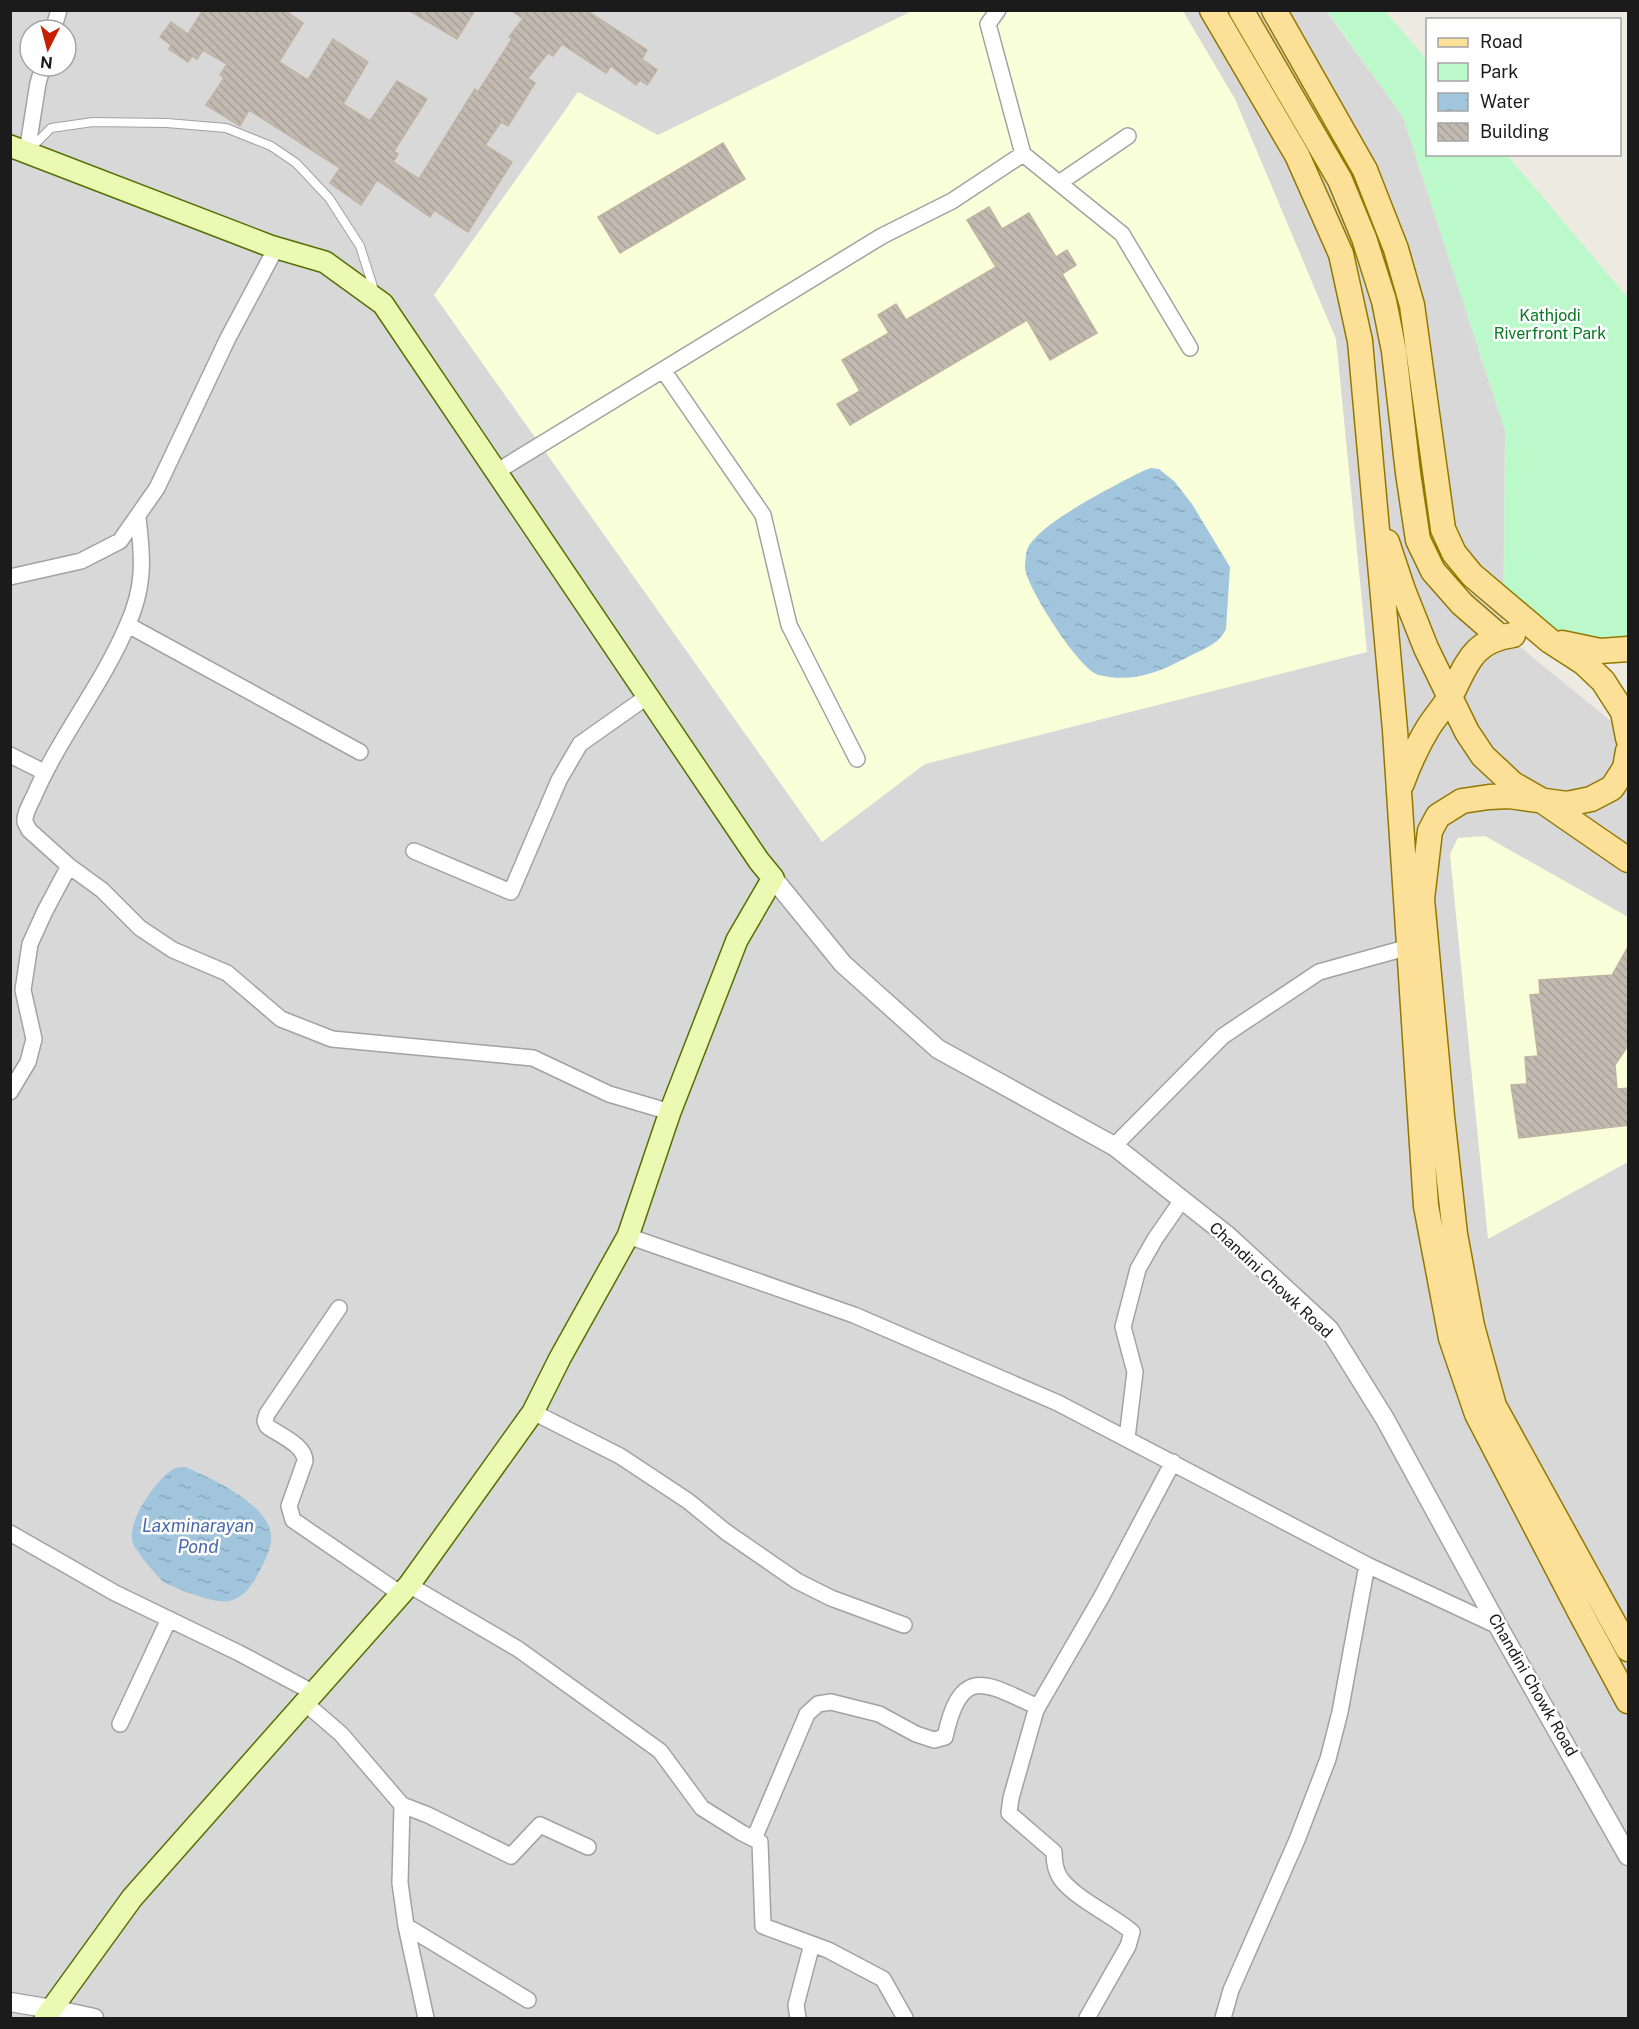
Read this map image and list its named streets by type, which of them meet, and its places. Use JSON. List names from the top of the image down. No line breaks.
{"streets":{"street":["Chandini Chowk Road"]},"water":["Laxminarayan Pond"],"parks":["Kathjodi Riverfront Park"],"legend":["Road","Park","Water","Building"],"north":"bottom"}
